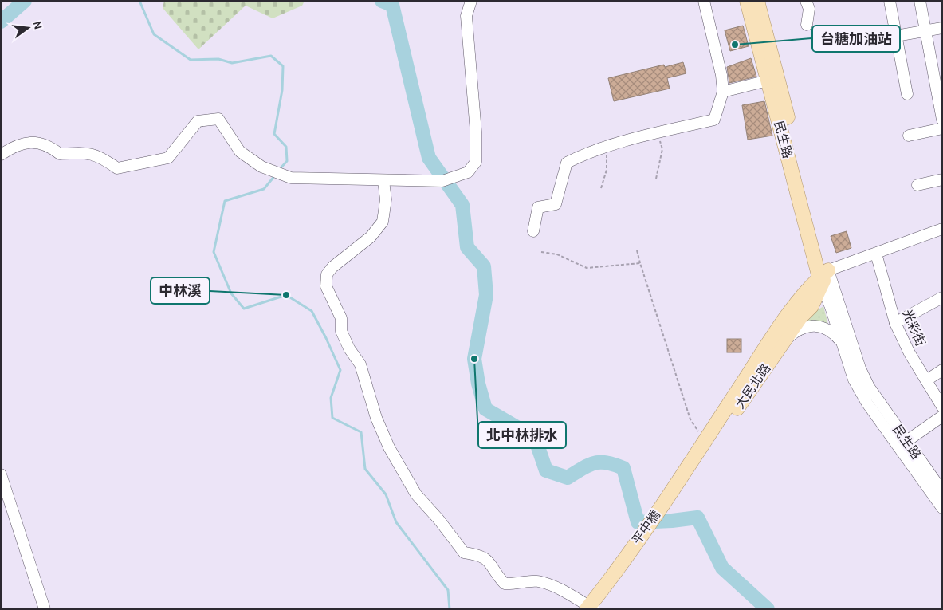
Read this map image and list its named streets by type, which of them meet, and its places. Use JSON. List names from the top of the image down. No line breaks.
{"streets":{"main road":["民生路","大民北路","平中橋"],"street":["光彩街"]},"crossings":[["民生路","大民北路"],["大民北路","平中橋"]],"places":["台糖加油站","中林溪","北中林排水"],"north":"right"}
